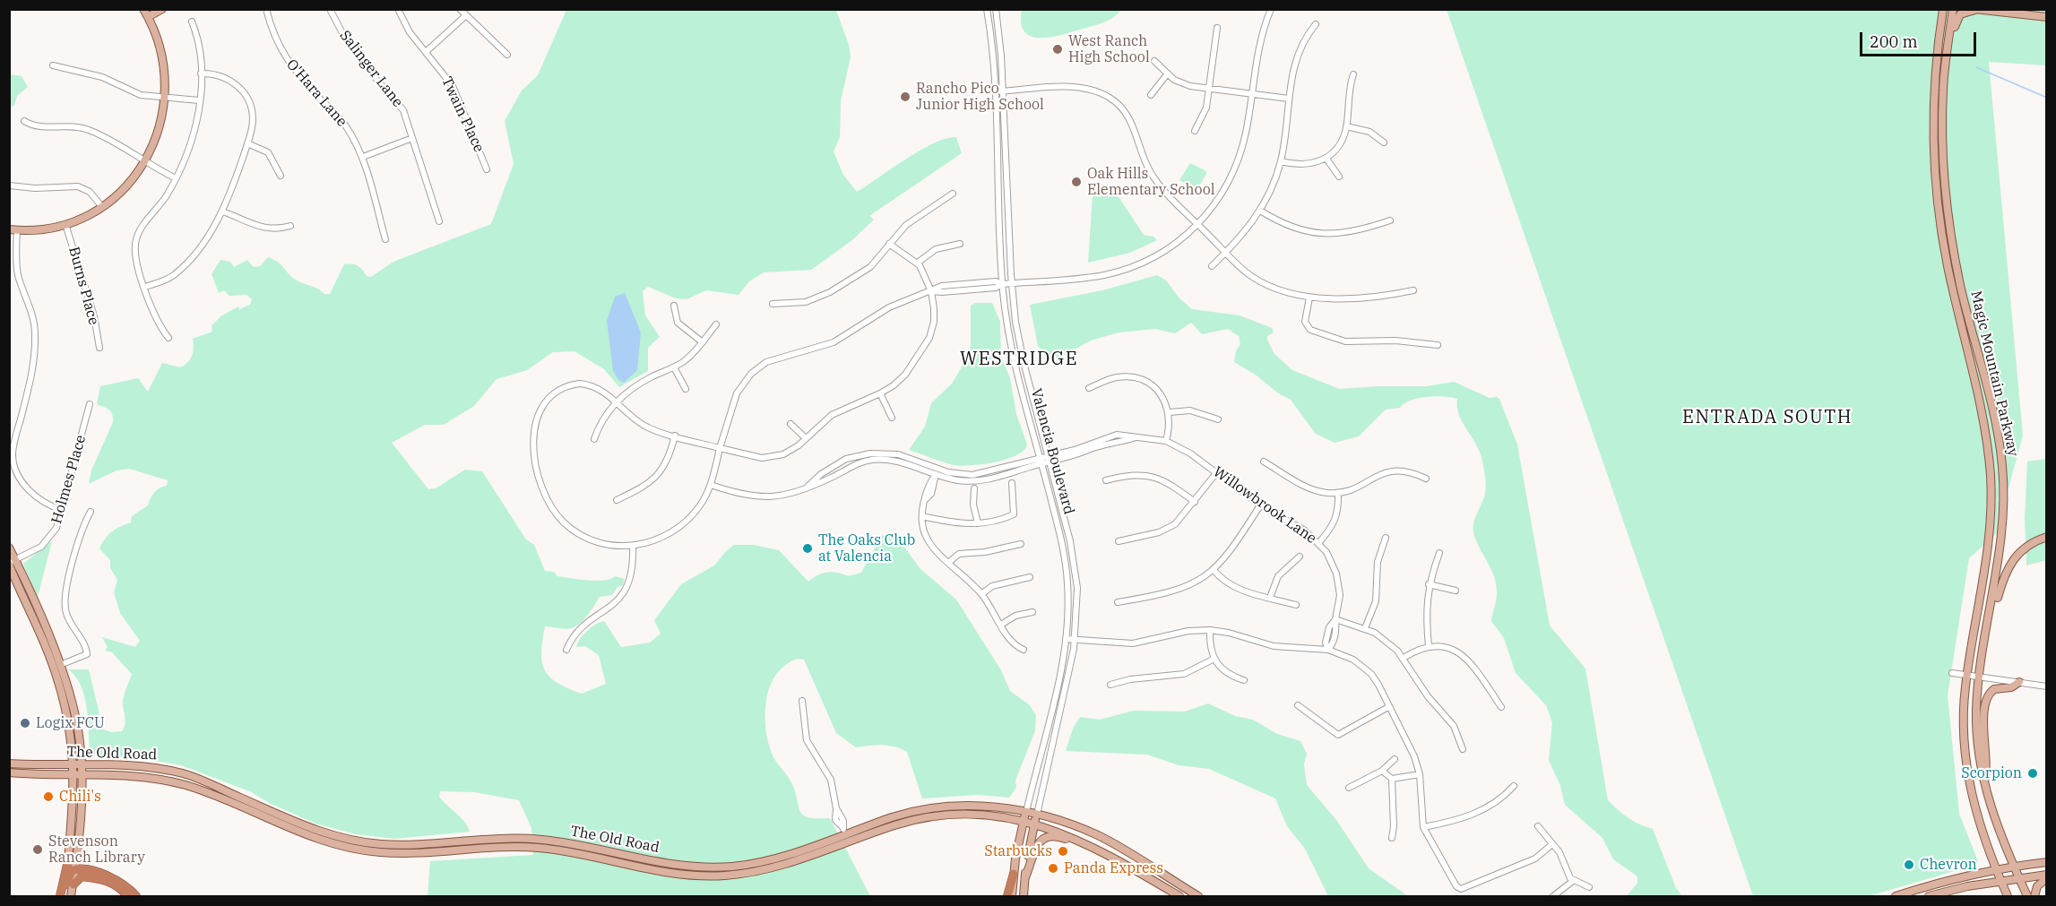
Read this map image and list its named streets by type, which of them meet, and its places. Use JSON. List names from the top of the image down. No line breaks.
{"streets":{"main road":["Magic Mountain Parkway","Valencia Boulevard","The Old Road"],"street":["Salinger Lane","O'Hara Lane","Twain Place","Burns Place","Holmes Place","Willowbrook Lane"]},"crossings":[["Valencia Boulevard","Willowbrook Lane"],["Valencia Boulevard","The Old Road"]],"districts":["WESTRIDGE","ENTRADA SOUTH"],"places":["West Ranch High School","Rancho Pico Junior High School","Oak Hills Elementary School","The Oaks Club at Valencia","Logix FCU","Scorpion","Chili's","Stevenson Ranch Library","Starbucks","Chevron","Panda Express"],"scale_bar":"200 m"}
